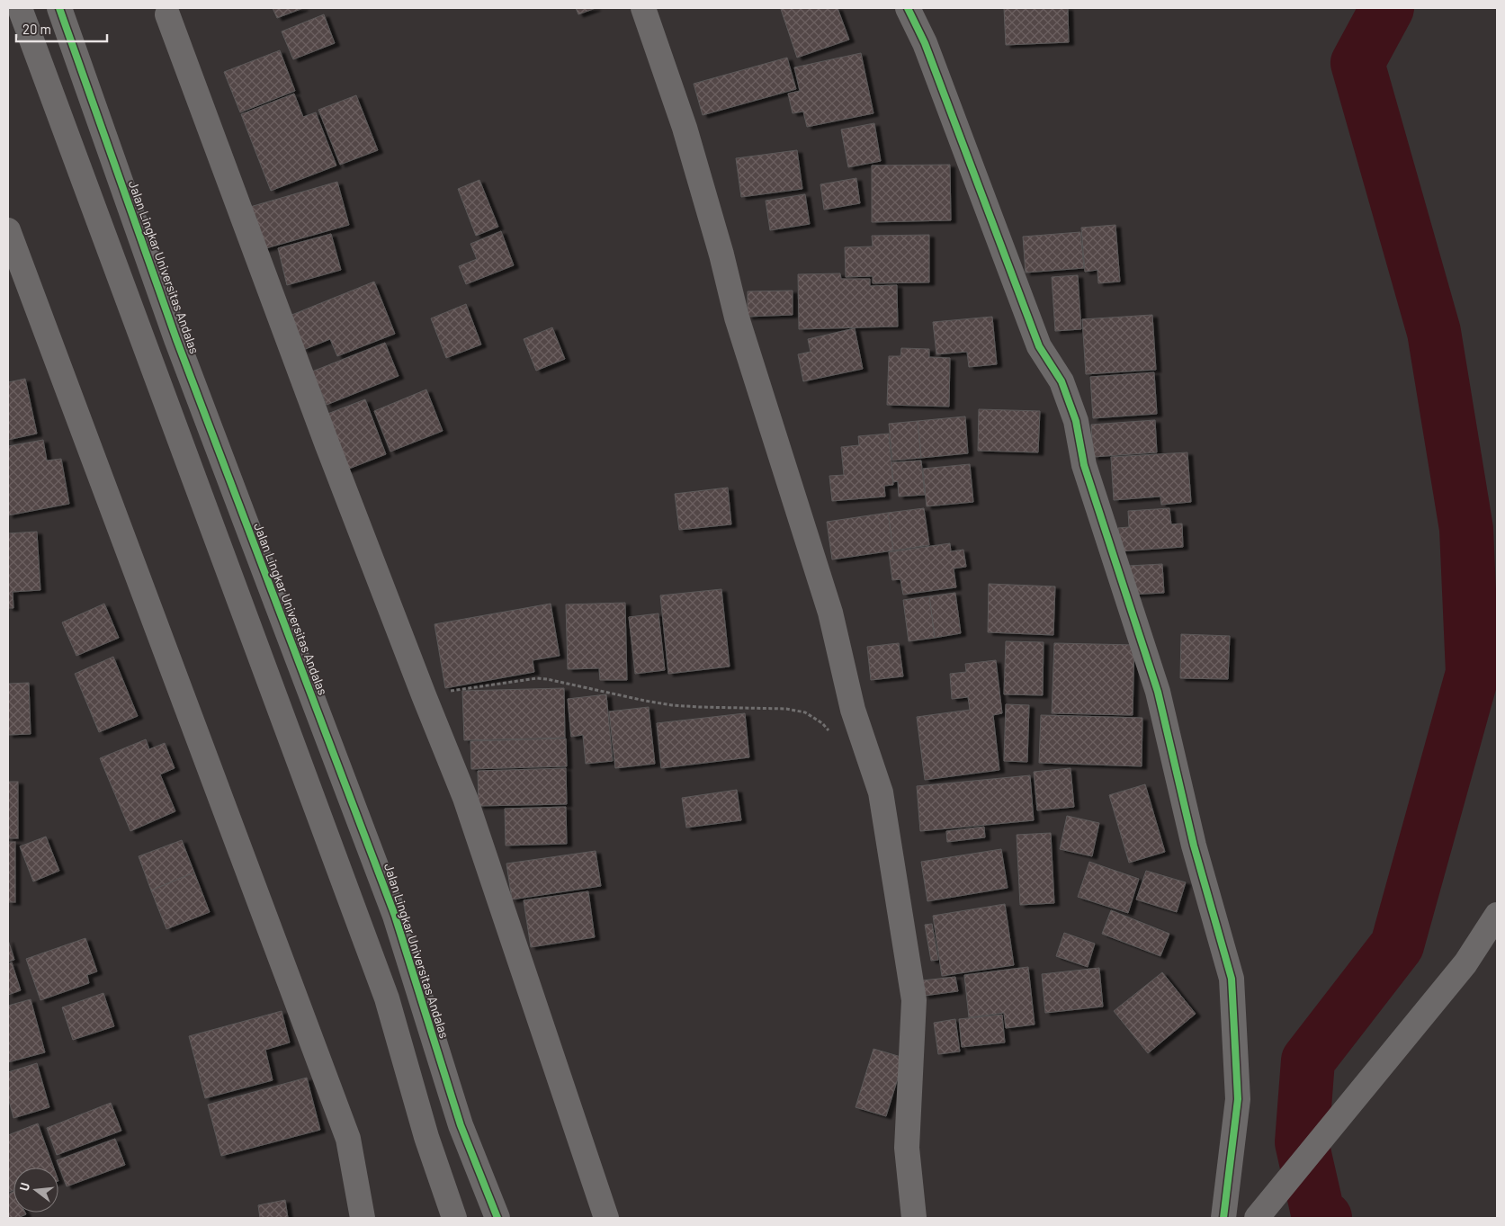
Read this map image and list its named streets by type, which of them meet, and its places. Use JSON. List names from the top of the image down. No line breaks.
{"streets":{"street":["Jalan Lingkar Universitas Andalas"]},"scale_bar":"20 m","north":"left"}
